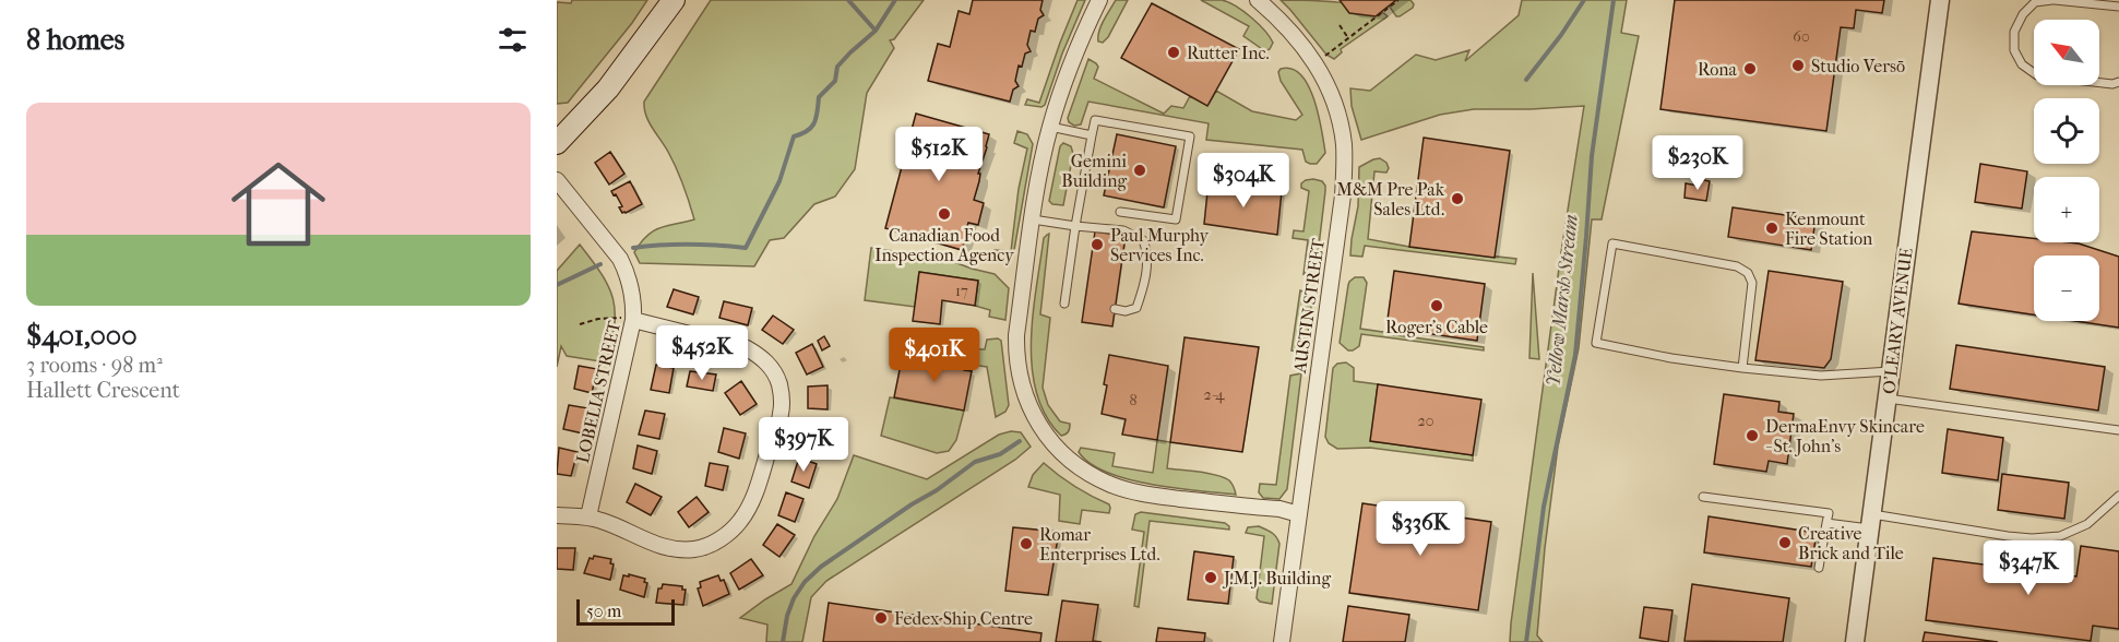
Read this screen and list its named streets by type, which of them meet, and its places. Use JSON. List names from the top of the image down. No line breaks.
{"streets":{"street":["AUSTIN STREET","O'LEARY AVENUE","LOBELIA STREET"]},"water":["Yellow Marsh Stream"],"places":["Rutter Inc.","Studio Versō","Rona","Gemini Building","M&M Pre Pak Sales Ltd.","Canadian Food Inspection Agency","Kenmount Fire Station","Paul Murphy Services Inc.","Roger's Cable","DermaEnvy Skincare - St. John's","Creative Brick and Tile","Romar Enterprises Ltd.","J.M.J. Building","Fedex Ship Centre"],"house_numbers":["60","17","2-4","8","20"],"scale_bar":"50 m","north":"top left","page":{"heading":"8 homes","map_buttons":["+","−"],"list":[{"name":"$401,000","note":"3 rooms · 98 m² · Hallett Crescent"}],"price":["$512K","$230K","$304K","$452K","$401K","$397K","$336K","$347K"],"scale":"50 m"}}
